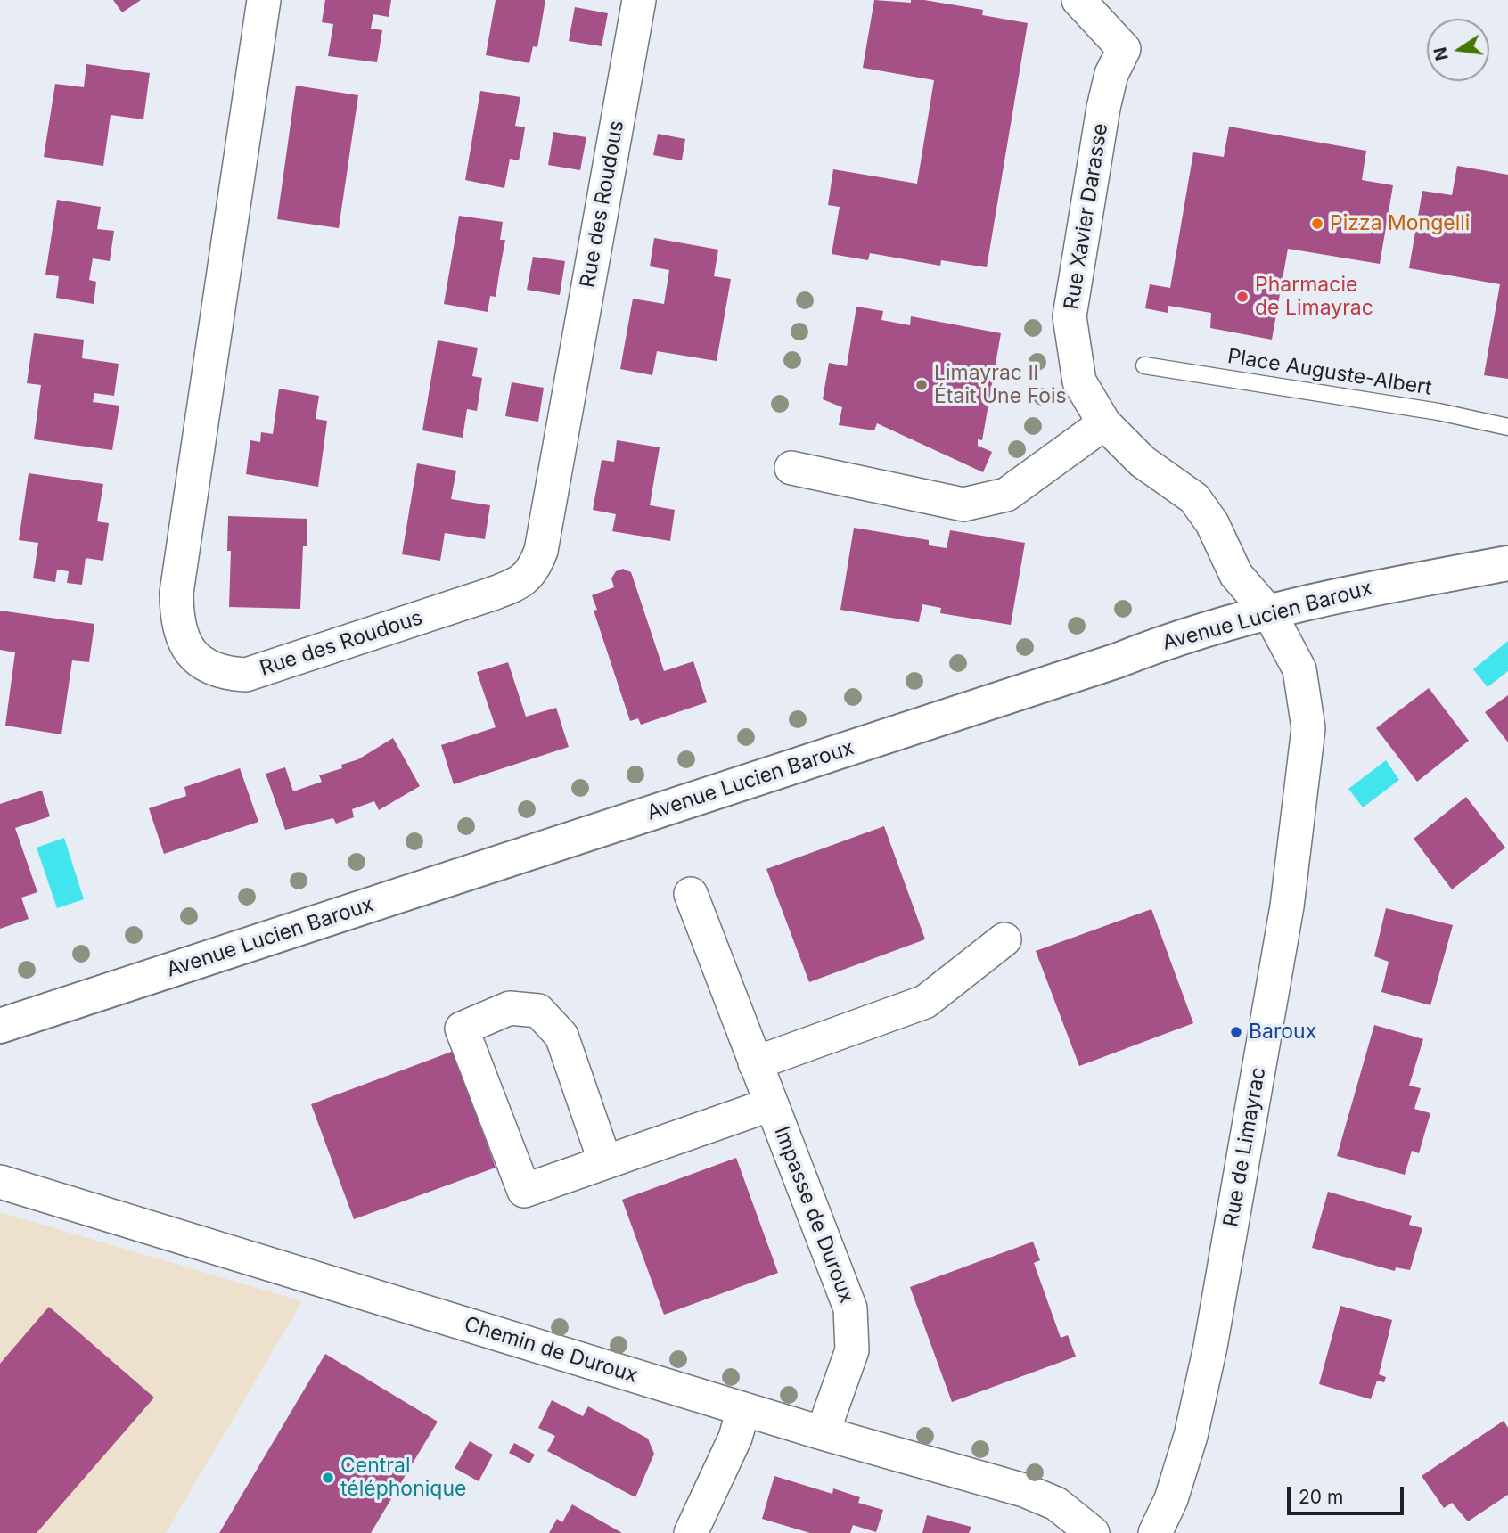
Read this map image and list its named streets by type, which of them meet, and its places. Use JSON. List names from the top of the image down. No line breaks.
{"streets":{"street":["Rue des Roudous","Rue Xavier Darasse","Avenue Lucien Baroux","Rue de Limayrac","Impasse de Duroux","Chemin de Duroux"],"lane":["Place Auguste-Albert"]},"crossings":[["Rue Xavier Darasse","Avenue Lucien Baroux"],["Rue Xavier Darasse","Rue de Limayrac"],["Avenue Lucien Baroux","Rue de Limayrac"],["Impasse de Duroux","Chemin de Duroux"]],"places":["Pizza Mongelli","Pharmacie de Limayrac","Limayrac Il Était Une Fois","Baroux","Central téléphonique"],"scale_bar":"20 m","north":"left"}
